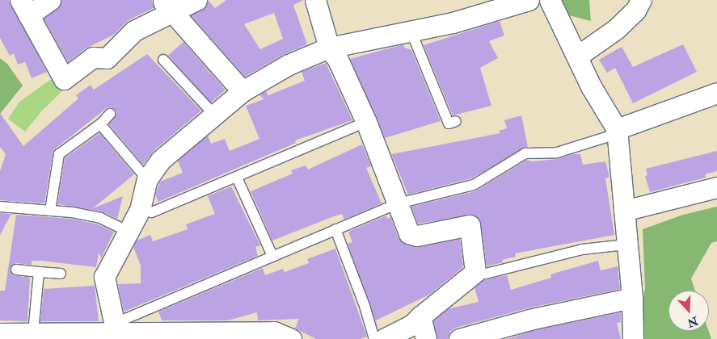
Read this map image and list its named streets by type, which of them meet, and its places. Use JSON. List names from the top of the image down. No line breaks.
{"north":"bottom"}
